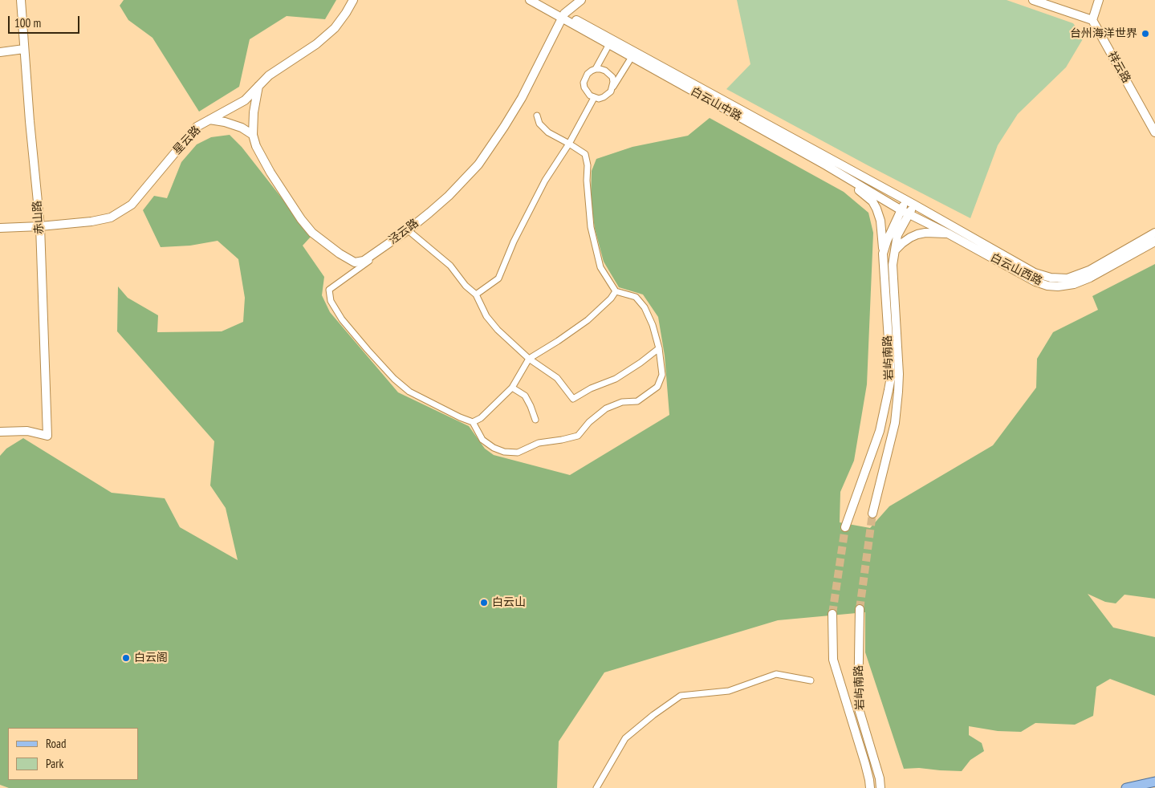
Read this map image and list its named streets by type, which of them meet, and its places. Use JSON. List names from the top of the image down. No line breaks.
{"streets":{"main road":["祥云路","白云山中路","星云路","赤山路","泾云路","白云山西路","岩屿南路"]},"crossings":[["白云山中路","泾云路"],["白云山中路","白云山西路"],["白云山中路","岩屿南路"],["星云路","赤山路"],["星云路","泾云路"],["白云山西路","岩屿南路"]],"places":["台州海洋世界","白云山","白云阁"],"legend":["Road","Park"],"scale_bar":"100 m"}
